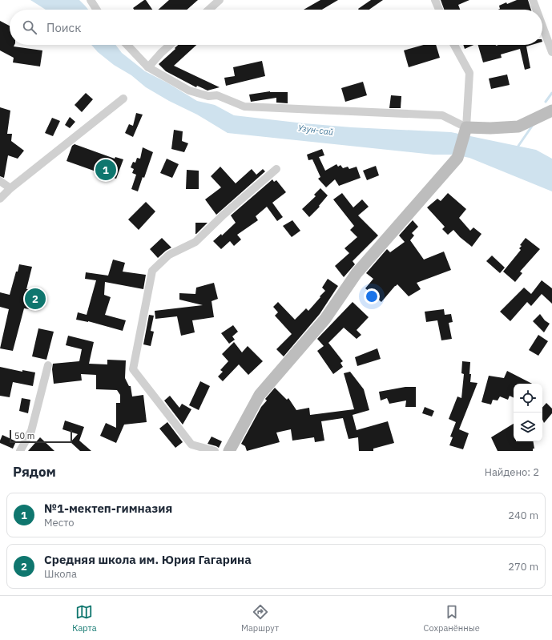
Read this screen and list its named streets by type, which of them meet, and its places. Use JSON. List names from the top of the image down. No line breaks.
{"water":["Узун-сай"],"scale_bar":"50 m","page":{"search":"Поиск","pins":["1","2"],"scale":"50 m","heading":["Рядом","Найдено: 2"],"list":[{"mark":"1","name":"№1-мектеп-гимназия","note":"Место","value":"240 m"},{"mark":"2","name":"Средняя школа им. Юрия Гагарина","note":"Школа","value":"270 m"}],"nav":["Карта","Маршрут","Сохранённые"]}}
